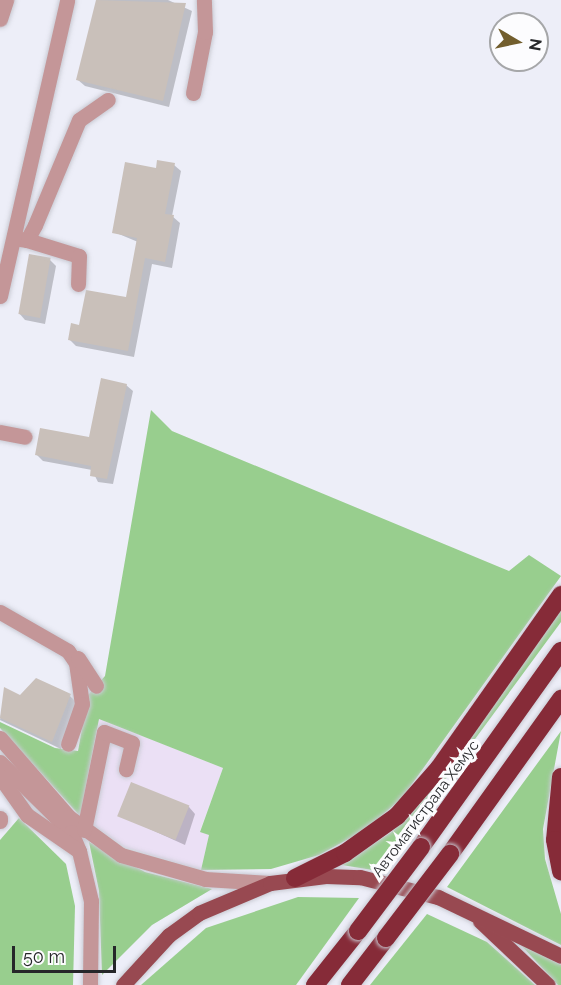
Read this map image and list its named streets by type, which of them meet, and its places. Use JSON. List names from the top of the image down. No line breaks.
{"streets":{"highway":["Автомагистрала Хемус"]},"scale_bar":"50 m","north":"right"}
